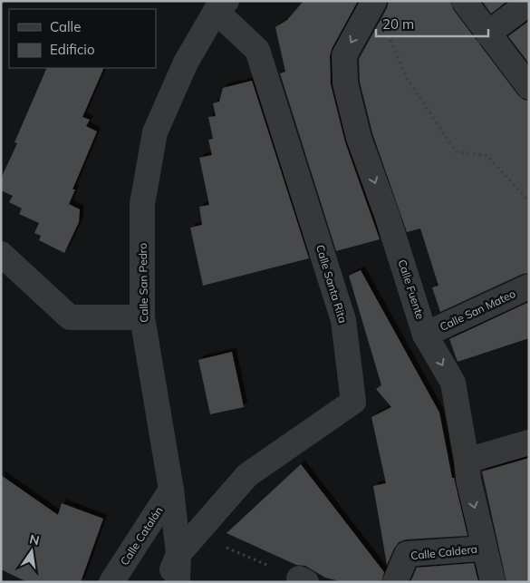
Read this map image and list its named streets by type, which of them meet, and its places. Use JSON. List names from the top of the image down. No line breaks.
{"streets":{"street":["Calle San Pedro","Calle Santa Rita","Calle Fuente","Calle San Mateo","Calle Catalán","Calle Caldera"]},"crossings":[["Calle San Pedro","Calle Santa Rita"],["Calle San Pedro","Calle Catalán"],["Calle Fuente","Calle San Mateo"],["Calle Fuente","Calle Caldera"]],"one_way":["Calle Fuente"],"legend":["Calle","Edificio"],"scale_bar":"20 m","north":"top"}
